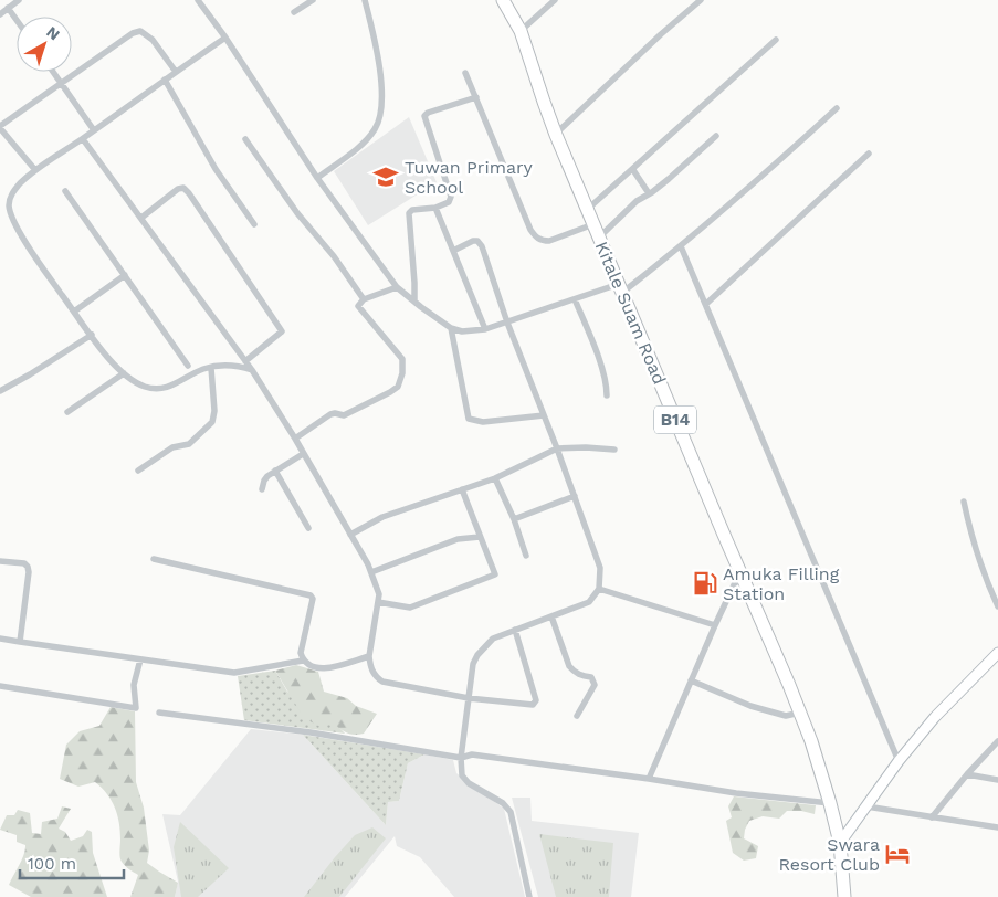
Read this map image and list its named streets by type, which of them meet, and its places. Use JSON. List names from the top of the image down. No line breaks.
{"streets":{"highway":["Kitale Suam Road","B14"]},"crossings":[["Kitale Suam Road","B14"]],"places":{"school or university":["Tuwan Primary School"],"fuel station":["Amuka Filling Station"],"hotel":["Swara Resort Club"]},"scale_bar":"100 m","north":"top right"}
